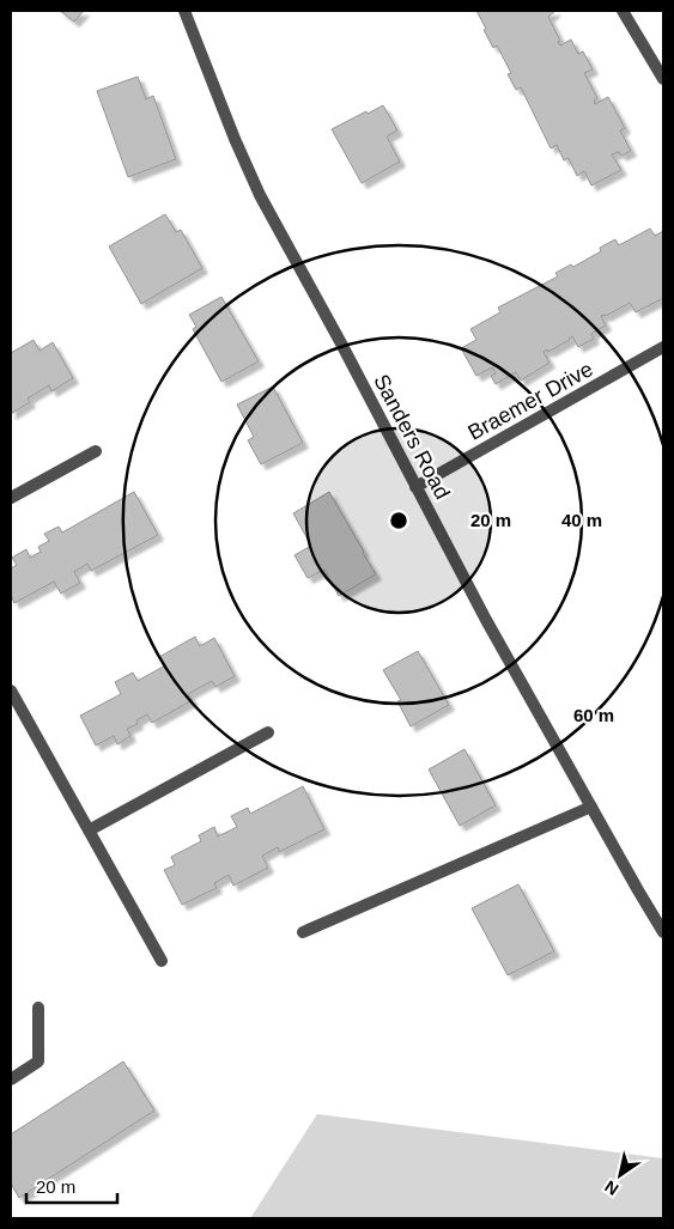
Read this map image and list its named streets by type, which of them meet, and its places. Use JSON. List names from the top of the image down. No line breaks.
{"streets":{"street":["Braemer Drive","Sanders Road"]},"crossings":[["Braemer Drive","Sanders Road"]],"scale_bar":"20 m","north":"bottom left","rings":["20 m","40 m","60 m"]}
